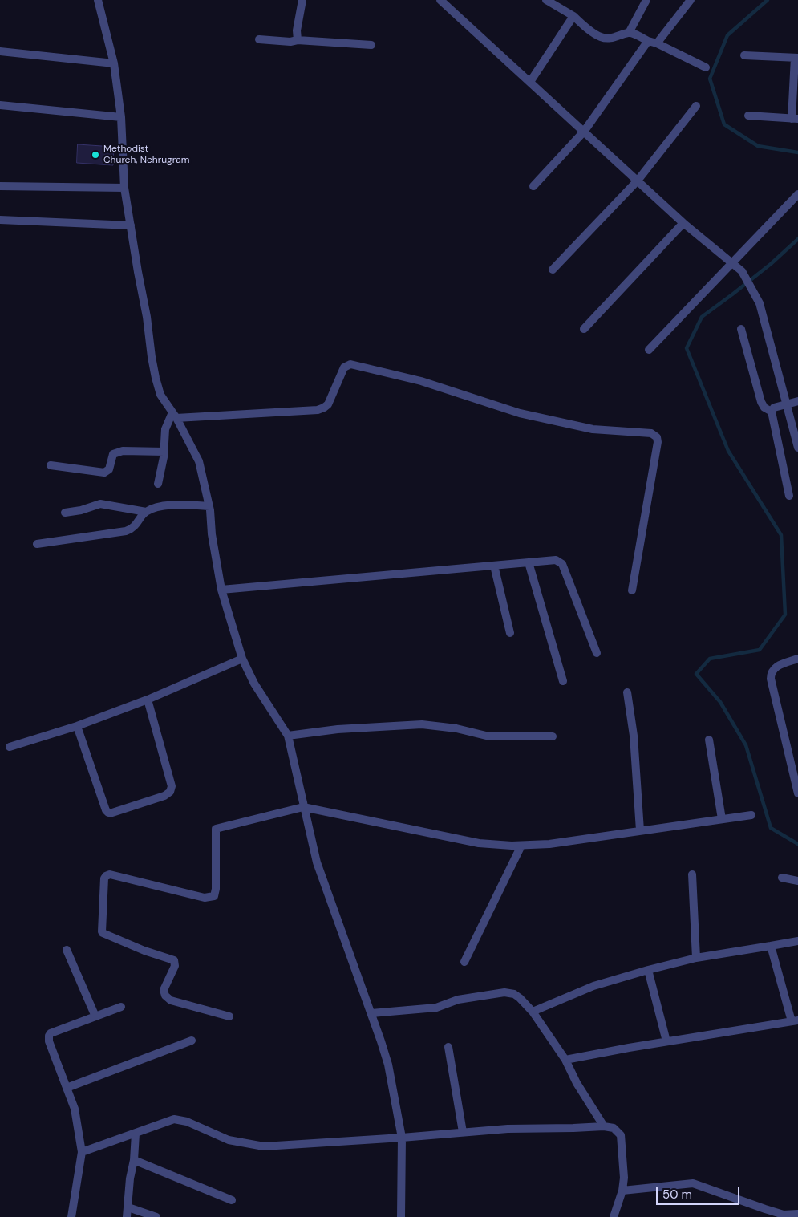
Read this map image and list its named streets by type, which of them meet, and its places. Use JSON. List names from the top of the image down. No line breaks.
{"places":["Methodist Church, Nehrugram"],"scale_bar":"50 m"}
